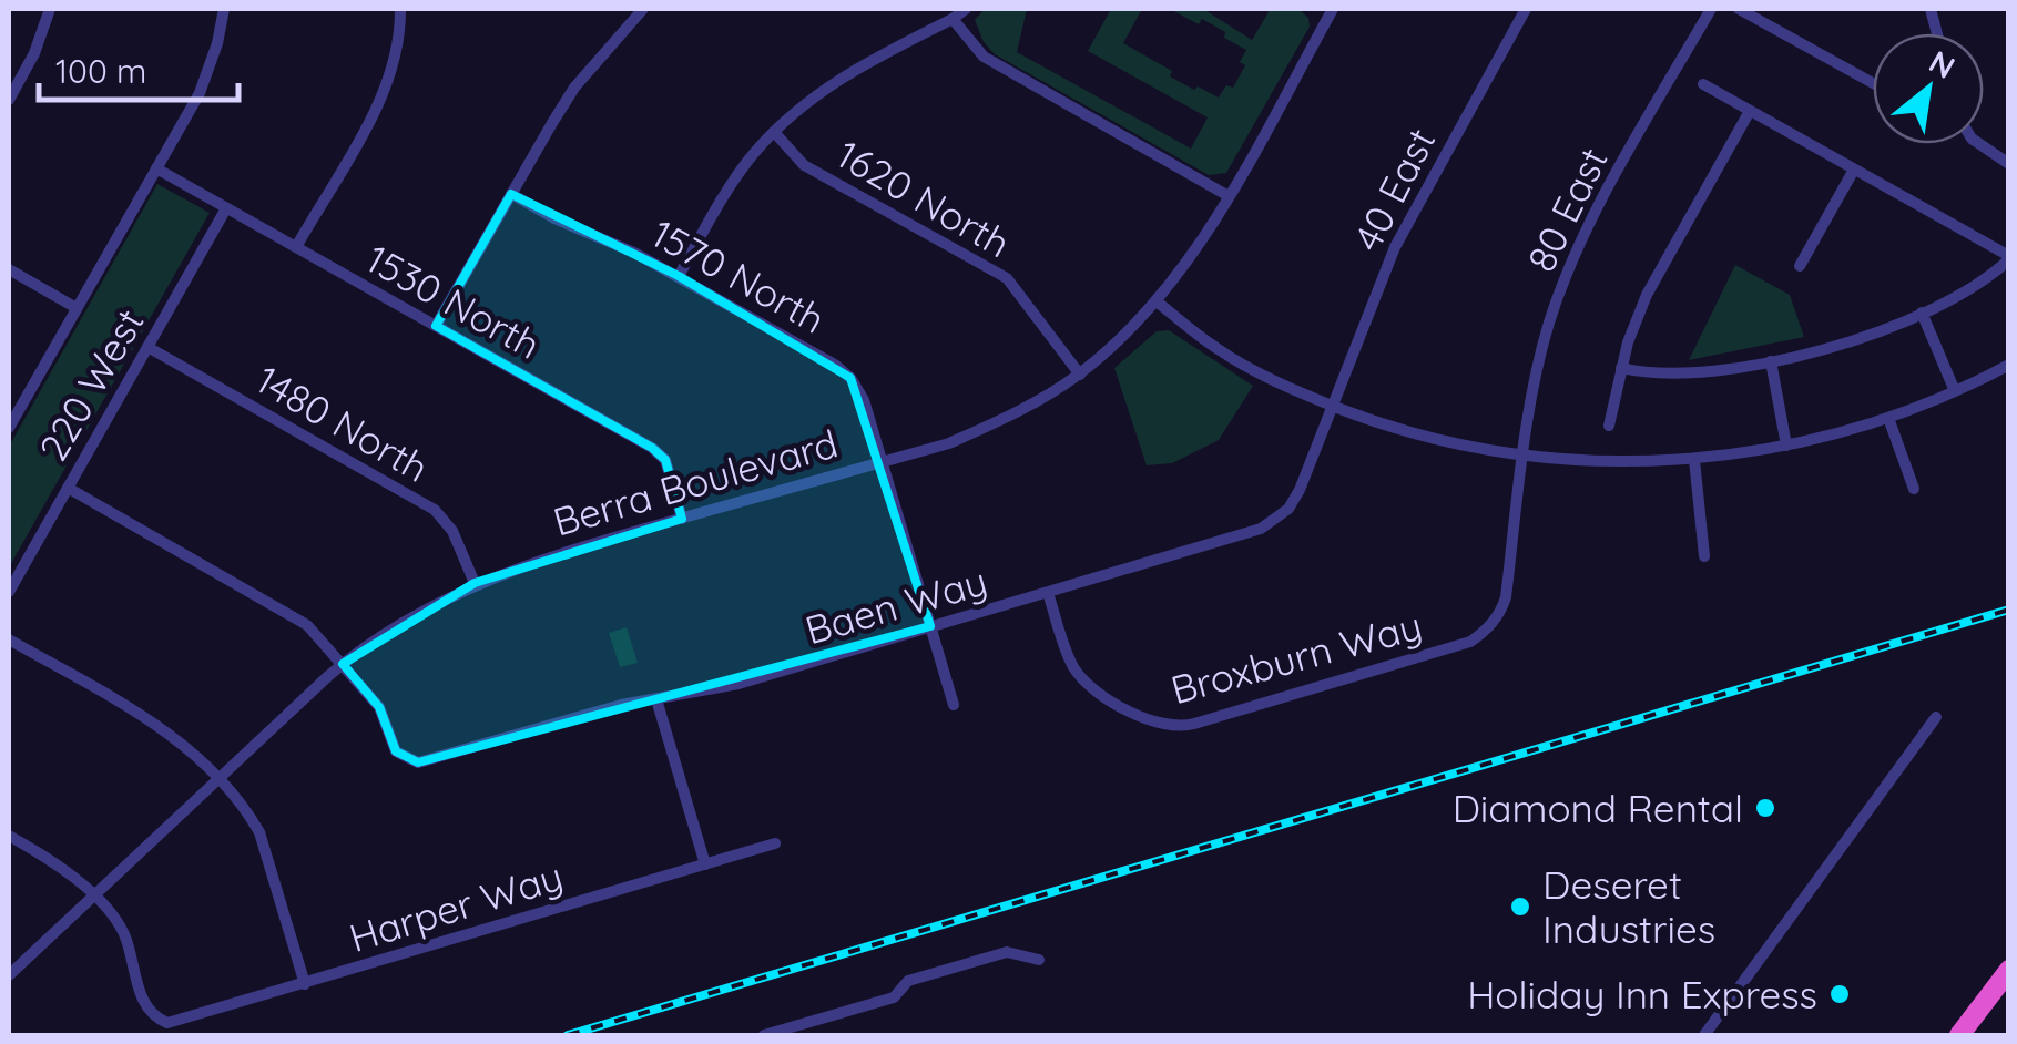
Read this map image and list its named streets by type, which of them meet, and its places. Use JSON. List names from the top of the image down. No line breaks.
{"streets":{"street":["40 East","1620 North","80 East","1570 North","1530 North","220 West","1480 North","Berra Boulevard","Baen Way","Broxburn Way","Harper Way"]},"crossings":[["40 East","Baen Way"],["1620 North","Berra Boulevard"],["80 East","Broxburn Way"],["1570 North","Berra Boulevard"],["1570 North","Baen Way"],["1530 North","220 West"],["1530 North","Berra Boulevard"],["220 West","1480 North"],["1480 North","Berra Boulevard"],["Berra Boulevard","Baen Way"],["Berra Boulevard","Harper Way"],["Baen Way","Broxburn Way"]],"places":["Diamond Rental","Deseret Industries","Holiday Inn Express"],"scale_bar":"100 m","north":"top right"}
